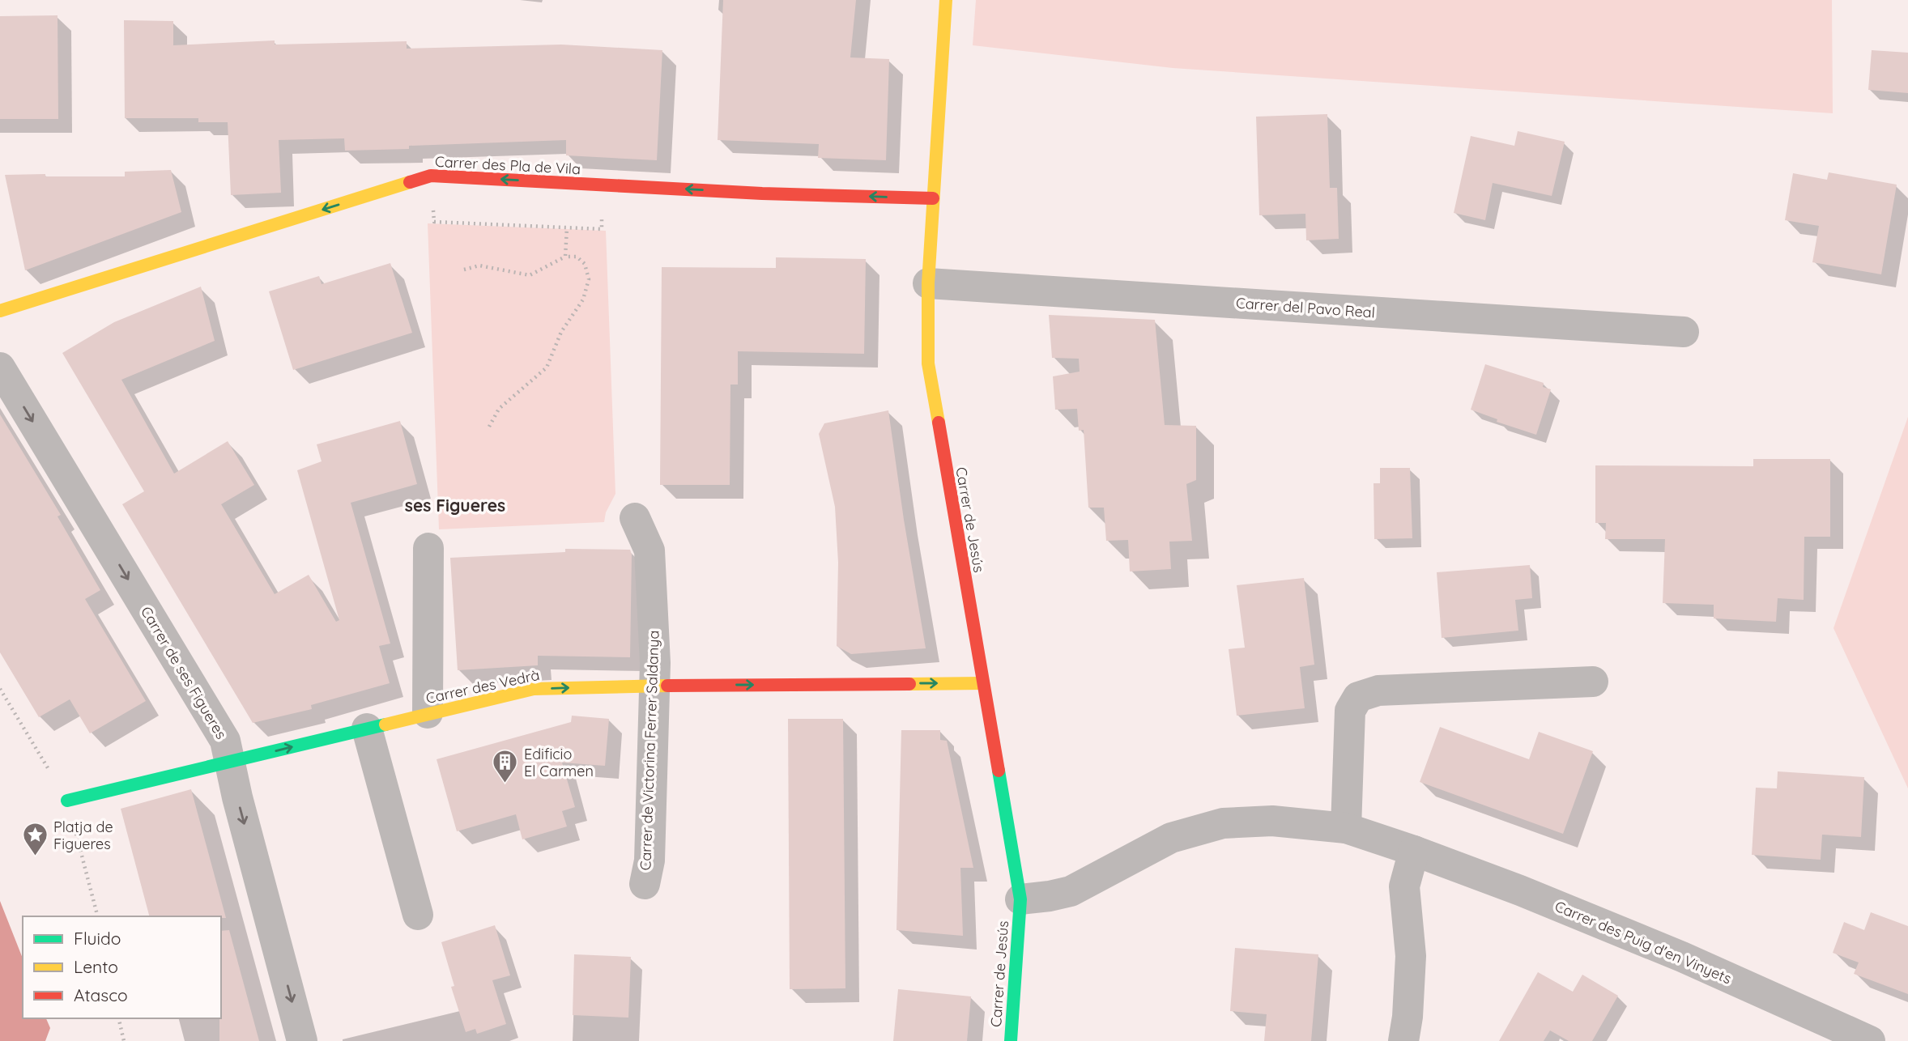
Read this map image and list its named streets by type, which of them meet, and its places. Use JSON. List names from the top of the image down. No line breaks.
{"streets":{"street":["Carrer des Pla de Vila","Carrer del Pavo Real","Carrer de Jesús","Carrer de ses Figueres","Carrer des Vedrà","Carrer de Victorina Ferrer Saldanya","Carrer des Puig d'en Vinyets"]},"crossings":[["Carrer des Pla de Vila","Carrer de Jesús"],["Carrer del Pavo Real","Carrer de Jesús"],["Carrer de Jesús","Carrer des Vedrà"],["Carrer de Jesús","Carrer des Puig d'en Vinyets"],["Carrer de ses Figueres","Carrer des Vedrà"],["Carrer des Vedrà","Carrer de Victorina Ferrer Saldanya"]],"one_way":["Carrer des Pla de Vila","Carrer des Vedrà"],"districts":["ses Figueres"],"places":{"building":["Edificio El Carmen"],"place":["Platja de Figueres"]},"legend":["Fluido","Lento","Atasco"]}
